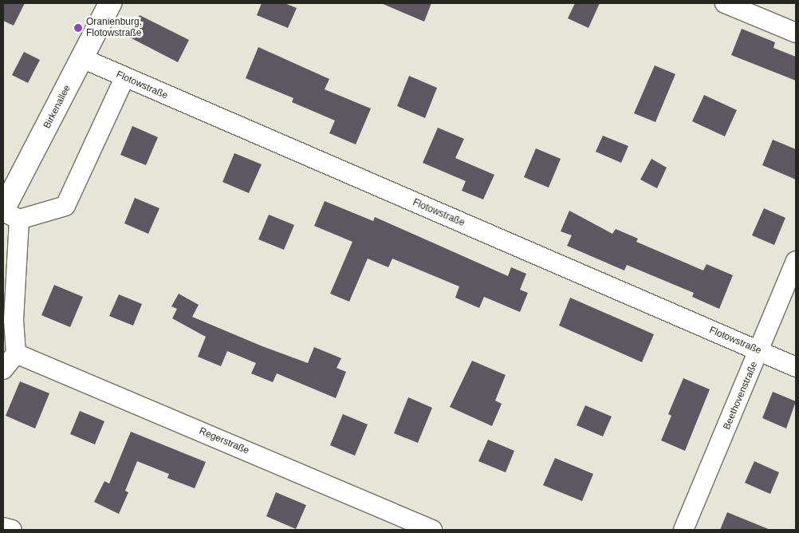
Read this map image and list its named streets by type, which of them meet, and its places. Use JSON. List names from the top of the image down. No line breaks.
{"streets":{"street":["Flotowstraße","Birkenallee","Beethovenstraße","Regerstraße"]},"crossings":[["Flotowstraße","Birkenallee"],["Flotowstraße","Beethovenstraße"]],"places":["Oranienburg, Flotowstraße"]}
